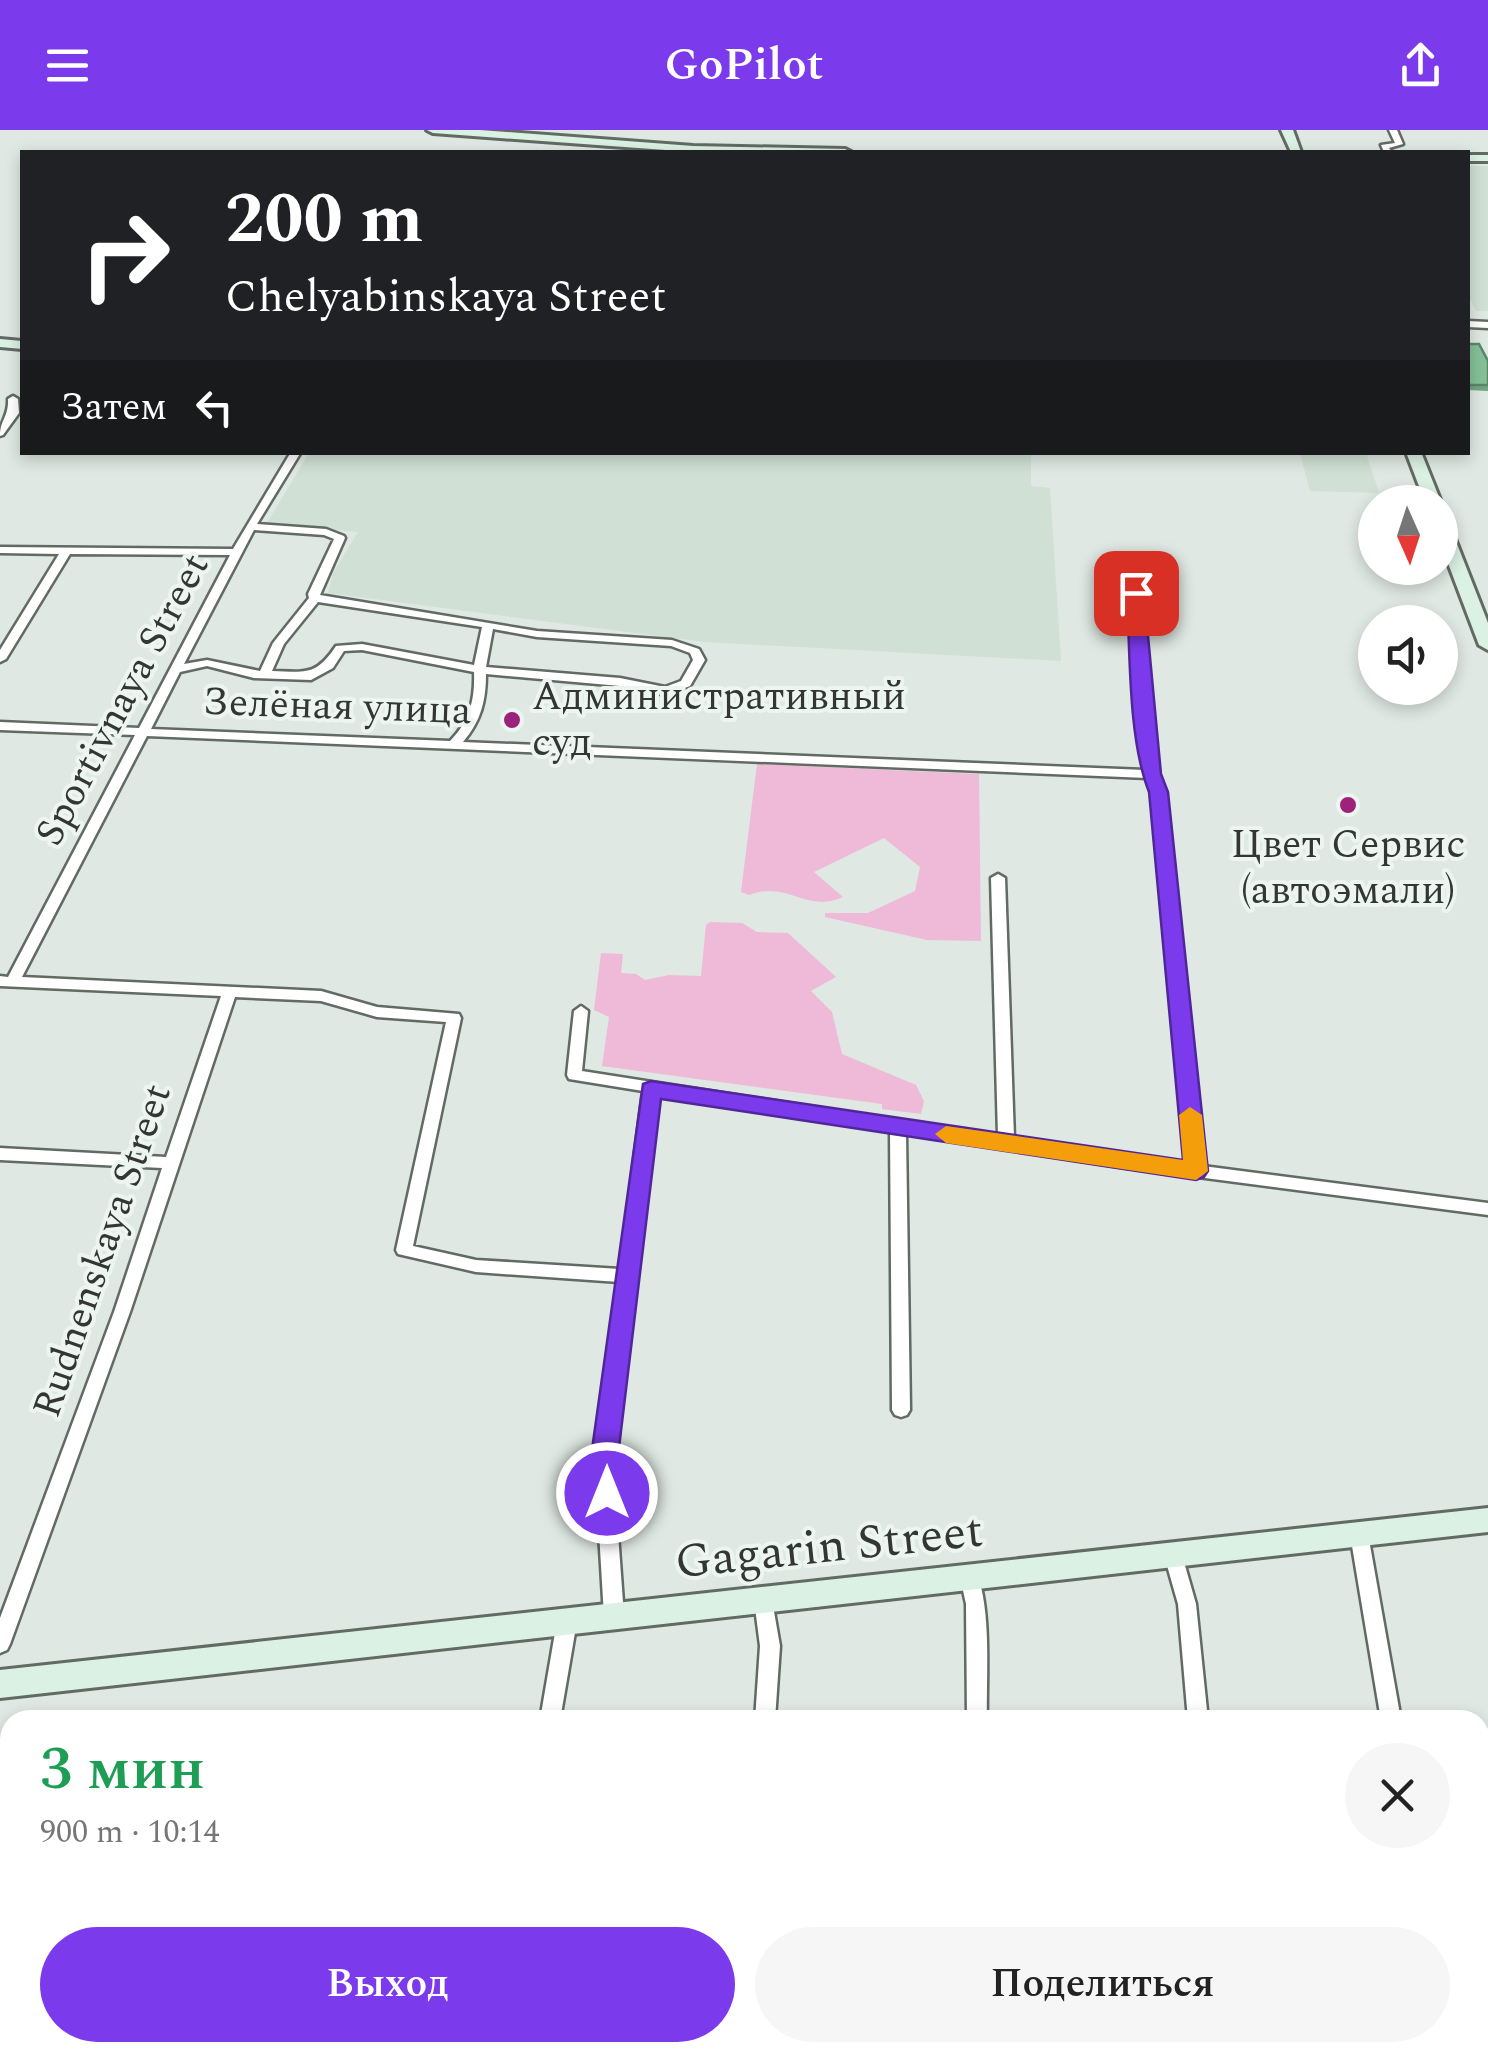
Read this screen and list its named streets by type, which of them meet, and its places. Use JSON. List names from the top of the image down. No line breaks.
{"streets":{"street":["Sportivnaya Street","Зелёная улица","Rudnenskaya Street","Gagarin Street"]},"crossings":[["Sportivnaya Street","Зелёная улица"]],"places":["Административный суд","Цвет Сервис (автоэмали)"],"north":"bottom","page":{"header":"GoPilot","turn":["200 m","Chelyabinskaya Street"],"then":"Затем","heading":["3 мин","900 m · 10:14"],"buttons":["Выход","Поделиться"]}}
